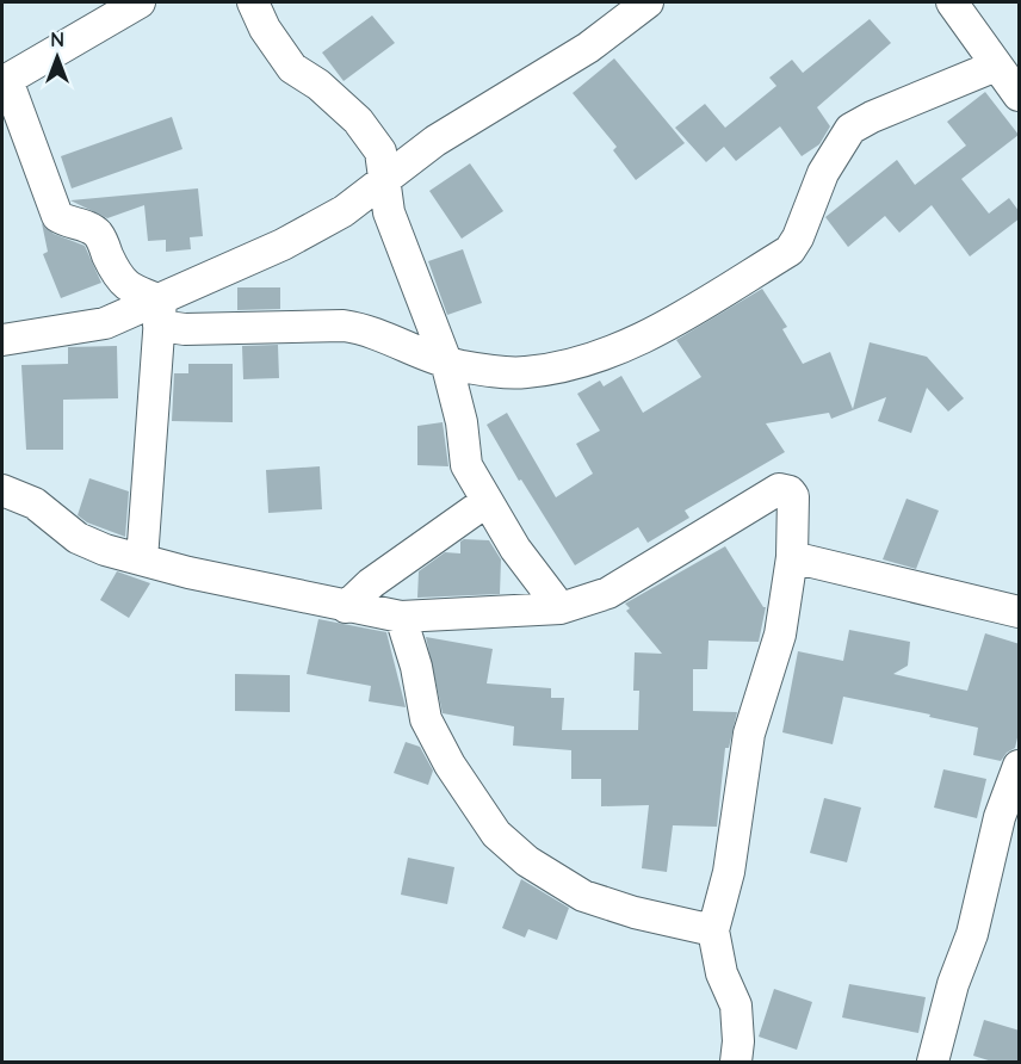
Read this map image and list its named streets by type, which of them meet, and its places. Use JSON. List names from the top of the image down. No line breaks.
{"north":"top"}
